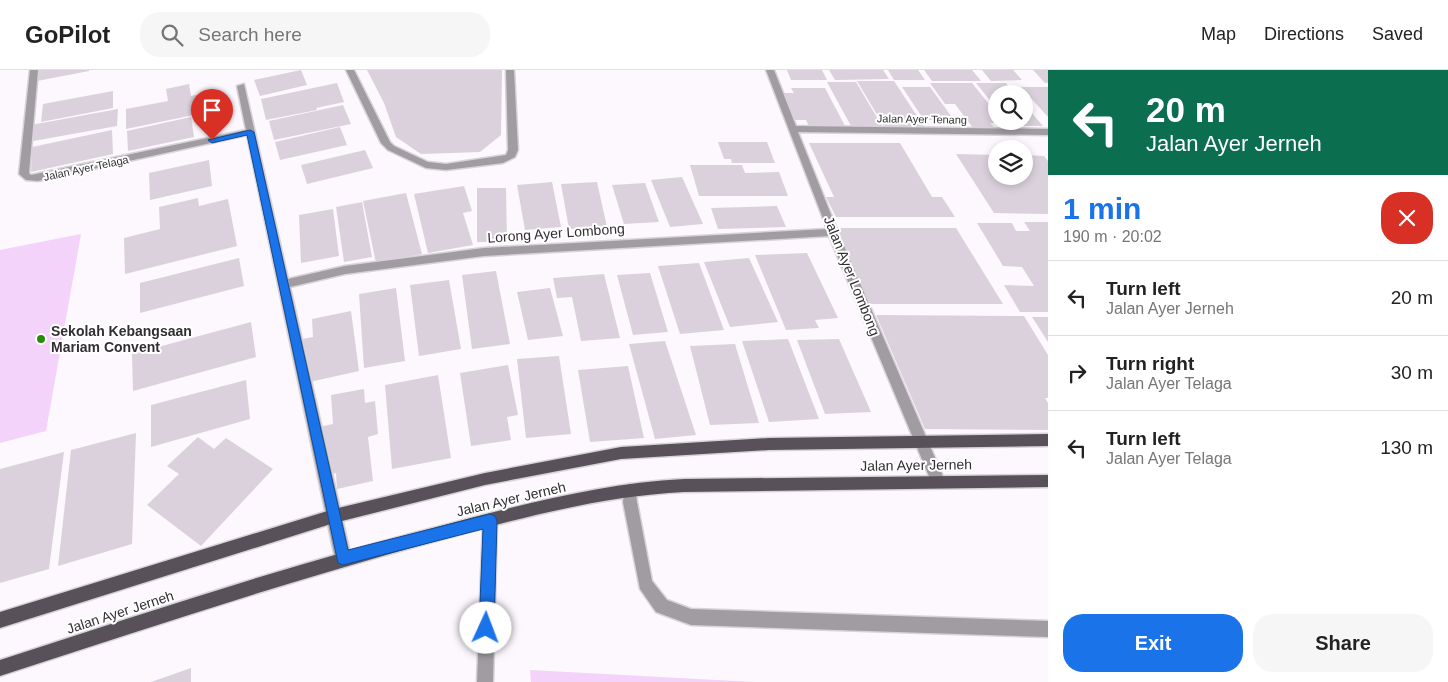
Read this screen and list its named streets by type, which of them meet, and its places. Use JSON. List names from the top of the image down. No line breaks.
{"streets":{"main road":["Jalan Ayer Jerneh"],"street":["Jalan Ayer Tenang","Jalan Ayer Telaga","Lorong Ayer Lombong","Jalan Ayer Lombong"]},"crossings":[["Jalan Ayer Tenang","Jalan Ayer Lombong"],["Lorong Ayer Lombong","Jalan Ayer Lombong"],["Jalan Ayer Lombong","Jalan Ayer Jerneh"]],"places":["Sekolah Kebangsaan Mariam Convent"],"page":{"header":"GoPilot","search":"Search here","nav":["Map","Directions","Saved"],"turn":["20 m","Jalan Ayer Jerneh"],"heading":["1 min","190 m · 20:02"],"list":[{"name":"Turn left","note":"Jalan Ayer Jerneh","value":"20 m"},{"name":"Turn right","note":"Jalan Ayer Telaga","value":"30 m"},{"name":"Turn left","note":"Jalan Ayer Telaga","value":"130 m"}],"buttons":["Exit","Share"]}}
